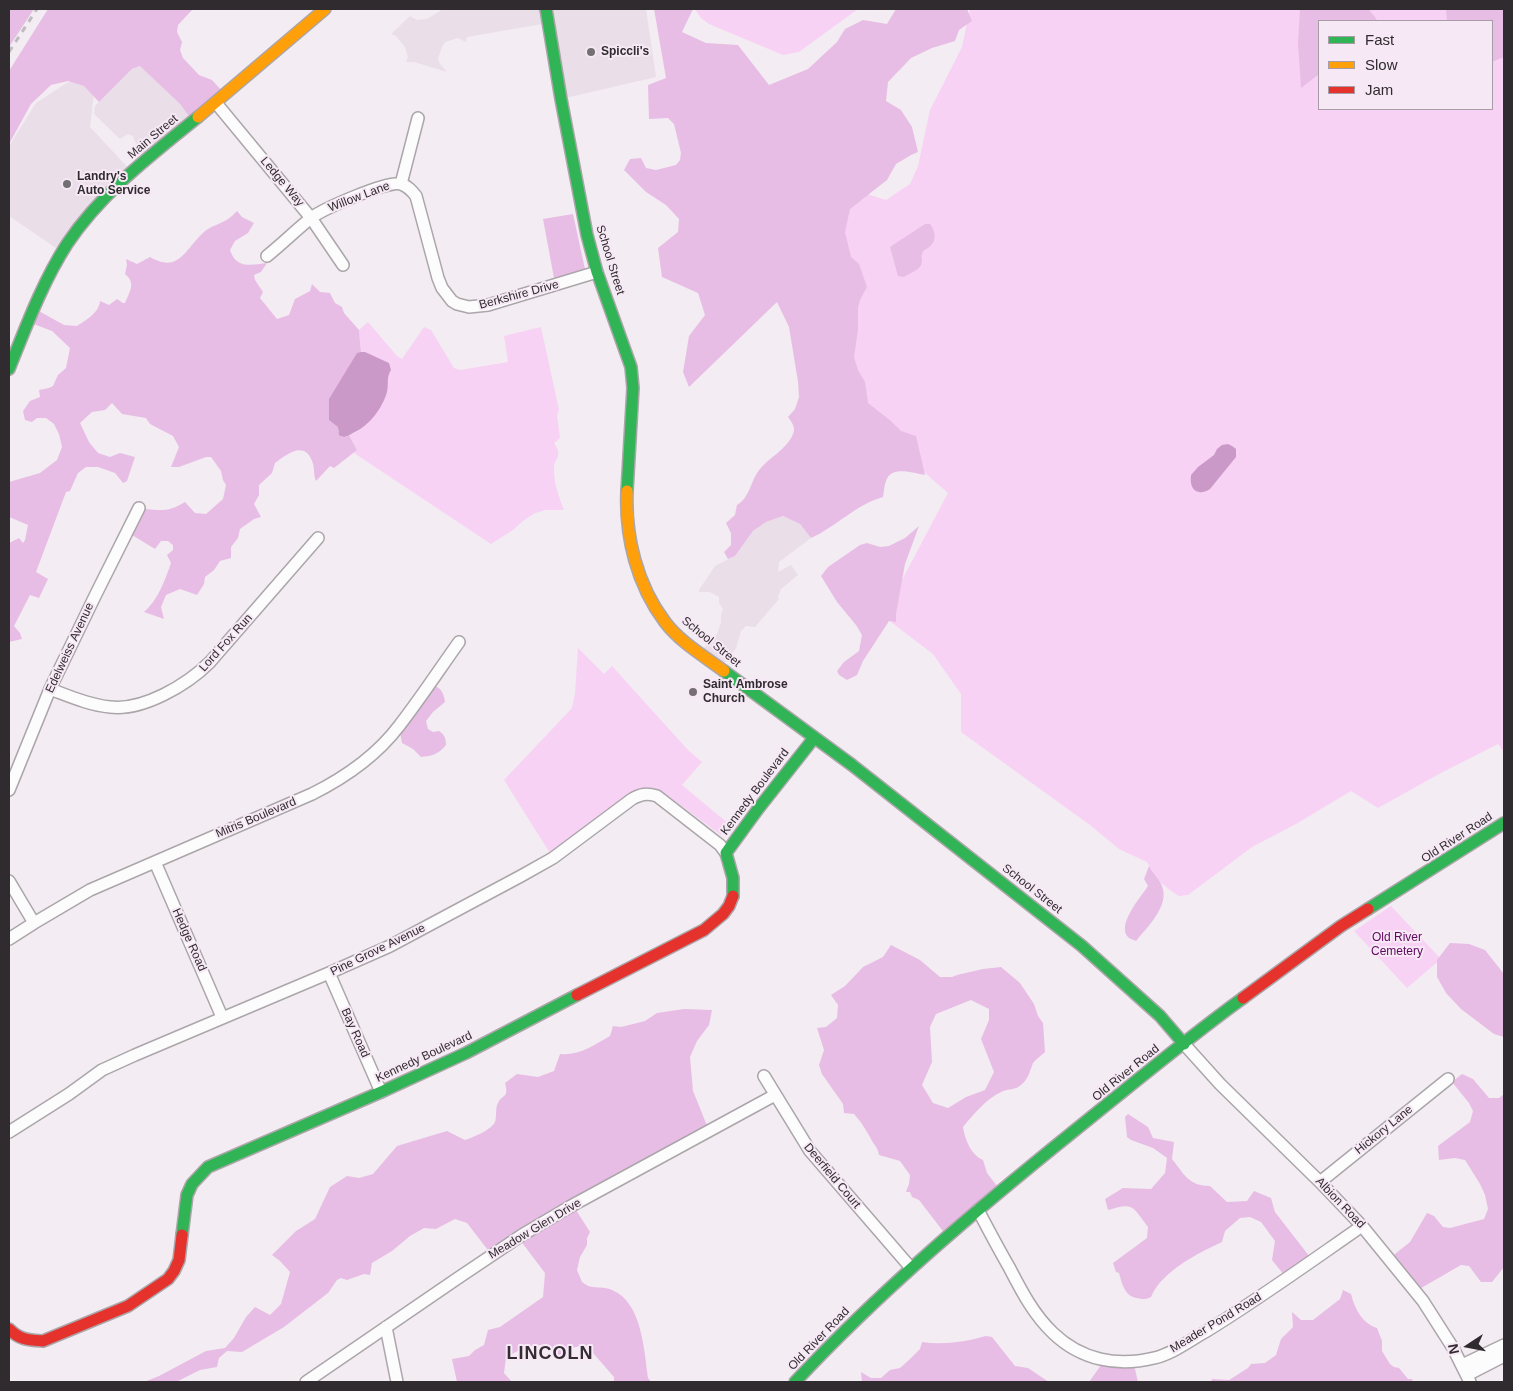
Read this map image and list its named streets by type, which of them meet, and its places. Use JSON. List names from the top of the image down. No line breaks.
{"streets":{"street":["Main Street","Ledge Way","Willow Lane","School Street","Berkshire Drive","Lord Fox Run","Edelweiss Avenue","Kennedy Boulevard","Mitris Boulevard","Old River Road","Hedge Road","Pine Grove Avenue","Bay Road","Hickory Lane","Deerfield Court","Albion Road","Meadow Glen Drive","Meader Pond Road"]},"crossings":[["Main Street","Ledge Way"],["Ledge Way","Willow Lane"],["Willow Lane","Berkshire Drive"],["School Street","Berkshire Drive"],["School Street","Kennedy Boulevard"],["School Street","Old River Road"],["School Street","Albion Road"],["Lord Fox Run","Edelweiss Avenue"],["Kennedy Boulevard","Pine Grove Avenue"],["Kennedy Boulevard","Bay Road"],["Mitris Boulevard","Hedge Road"],["Old River Road","Deerfield Court"],["Old River Road","Albion Road"],["Old River Road","Meader Pond Road"],["Hedge Road","Pine Grove Avenue"],["Pine Grove Avenue","Bay Road"],["Hickory Lane","Albion Road"],["Deerfield Court","Meadow Glen Drive"],["Albion Road","Meader Pond Road"]],"districts":["LINCOLN"],"parks":["Old River Cemetery"],"places":["Spiccli's","Landry's Auto Service","Saint Ambrose Church"],"legend":["Fast","Slow","Jam"],"north":"left"}
